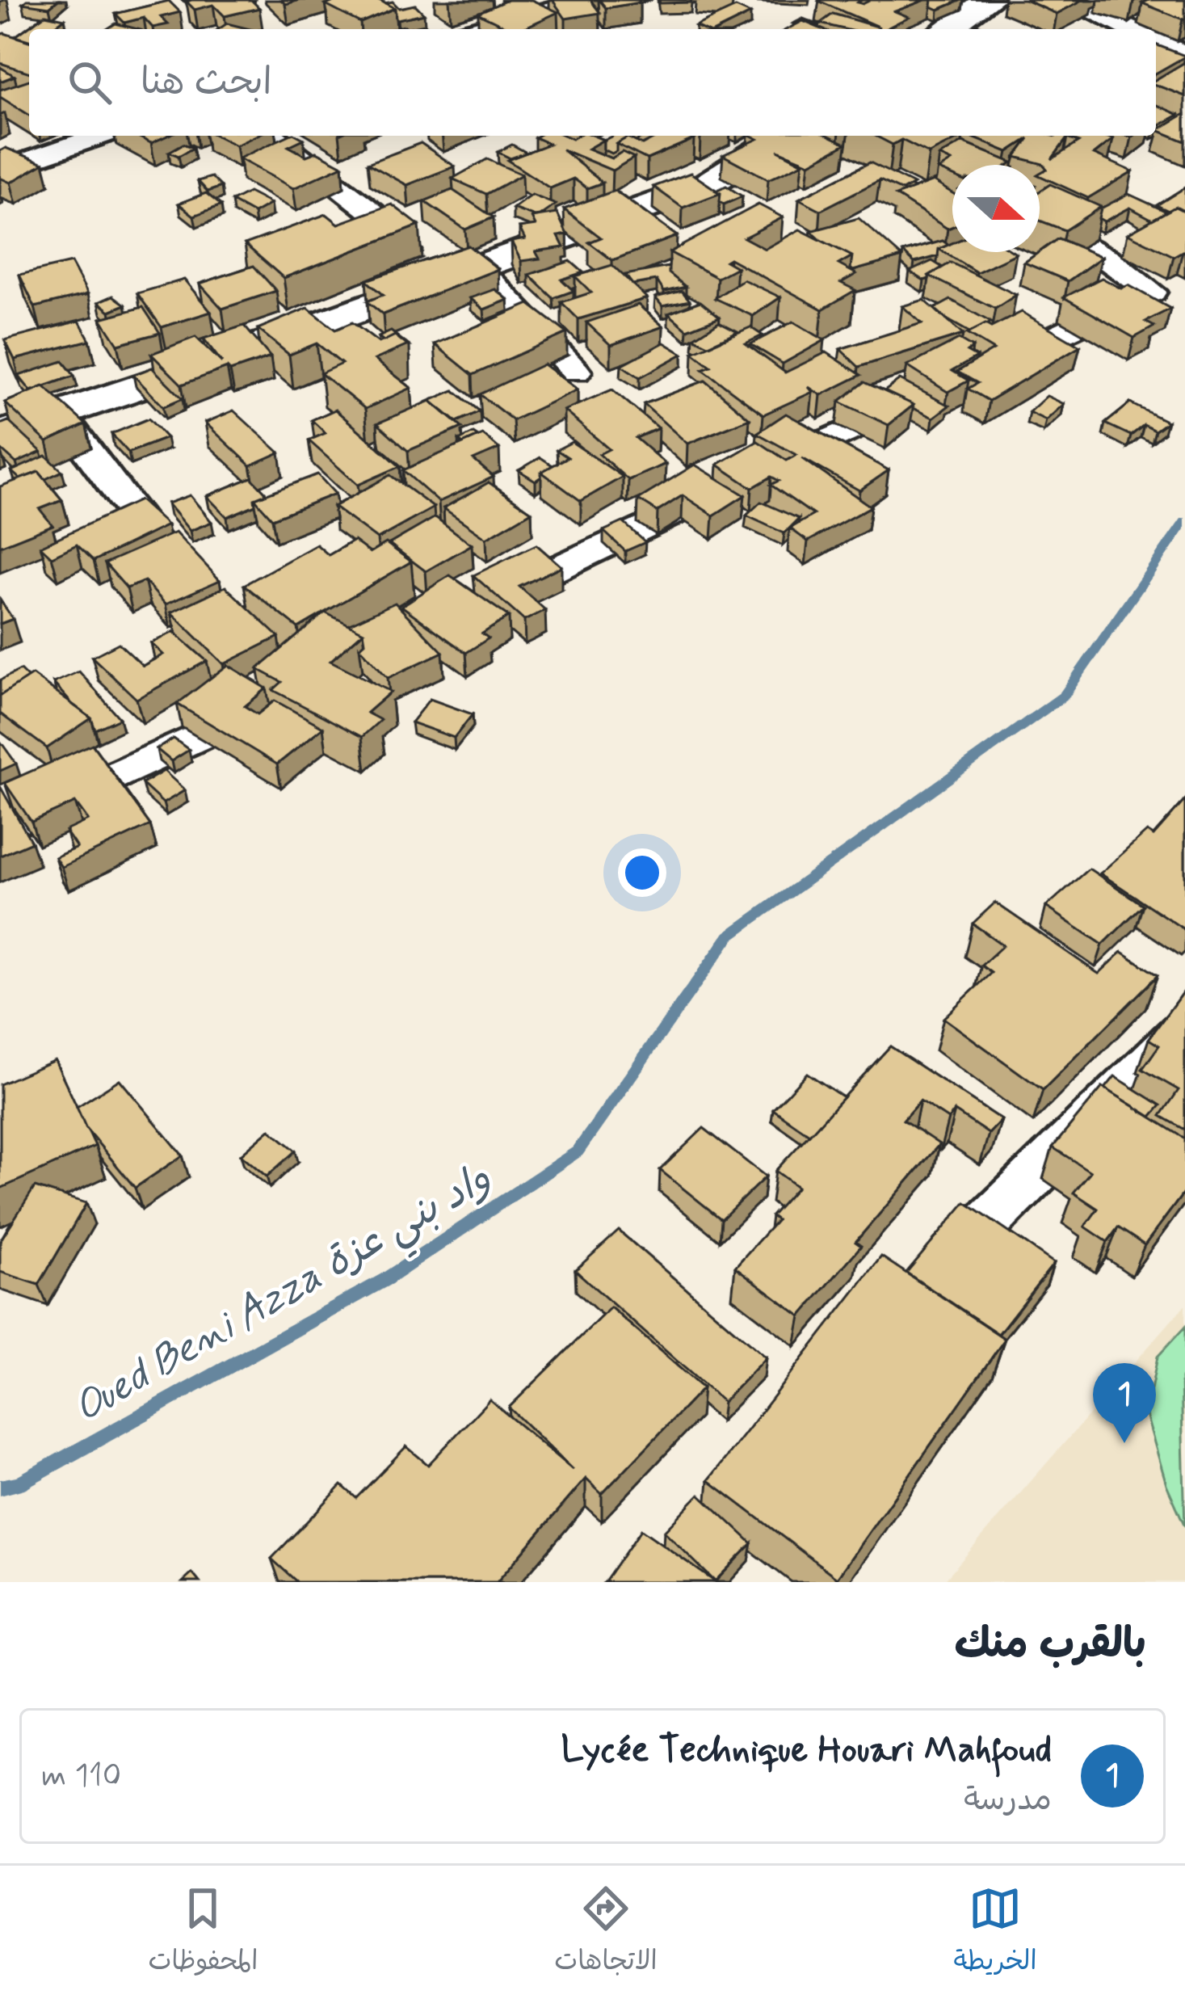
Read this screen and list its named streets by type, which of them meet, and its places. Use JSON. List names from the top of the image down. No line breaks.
{"water":["Oued Beni Azza واد بني عزة"],"north":"right","page":{"search":"ابحث هنا","pins":"1","heading":"بالقرب منك","list":[{"mark":"1","name":"Lycée Technique Houari Mahfoud","note":"مدرسة","value":"110 m"}],"nav":["الخريطة","الاتجاهات","المحفوظات"]}}
